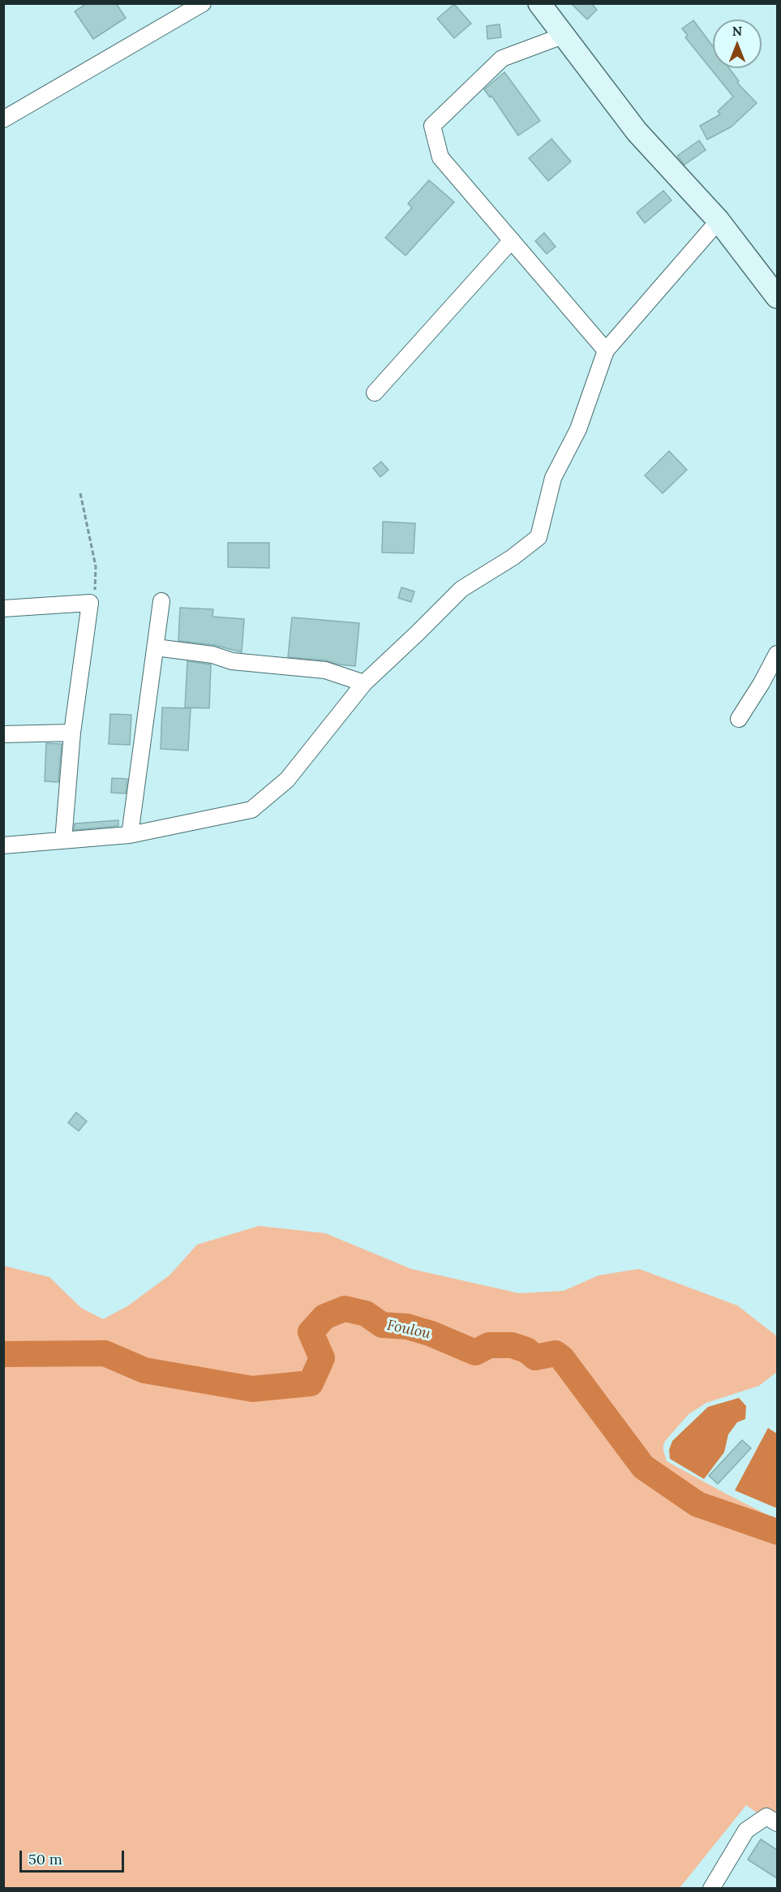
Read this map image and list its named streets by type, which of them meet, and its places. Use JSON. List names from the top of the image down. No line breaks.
{"water":["Foulou"],"scale_bar":"50 m","north":"top"}
